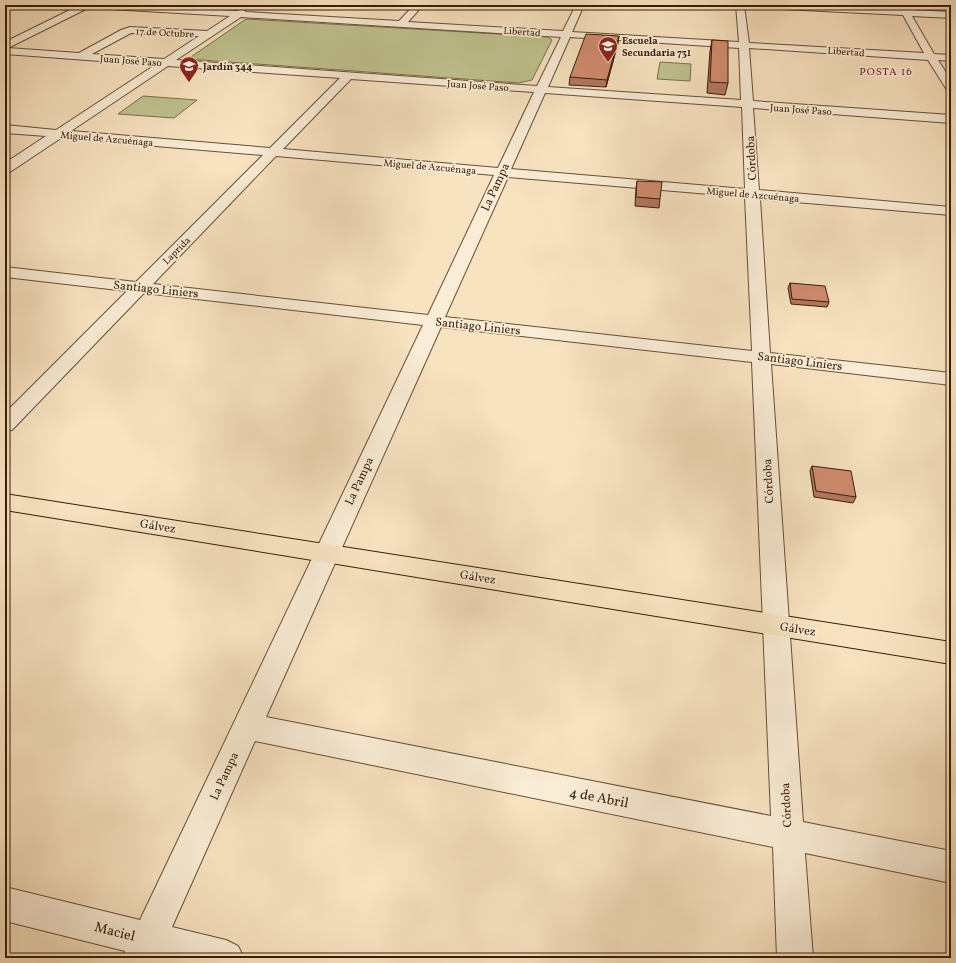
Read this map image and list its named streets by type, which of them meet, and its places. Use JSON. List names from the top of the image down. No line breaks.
{"streets":{"main road":["Gálvez"],"street":["Libertad","17 de Octubre","Juan José Paso","Miguel de Azcuénaga","Córdoba","La Pampa","Laprida","Santiago Liniers","4 de Abril","Maciel"]},"crossings":[["Libertad","Córdoba"],["Libertad","La Pampa"],["17 de Octubre","Juan José Paso"],["Juan José Paso","Córdoba"],["Juan José Paso","La Pampa"],["Juan José Paso","Laprida"],["Miguel de Azcuénaga","Córdoba"],["Miguel de Azcuénaga","La Pampa"],["Miguel de Azcuénaga","Laprida"],["Córdoba","Santiago Liniers"],["Córdoba","Gálvez"],["Córdoba","4 de Abril"],["La Pampa","Santiago Liniers"],["La Pampa","Gálvez"],["La Pampa","4 de Abril"],["La Pampa","Maciel"],["Laprida","Santiago Liniers"]],"districts":["POSTA 16"],"places":{"school or university":["Escuela Secundaria 731","Jardín 344"]}}
